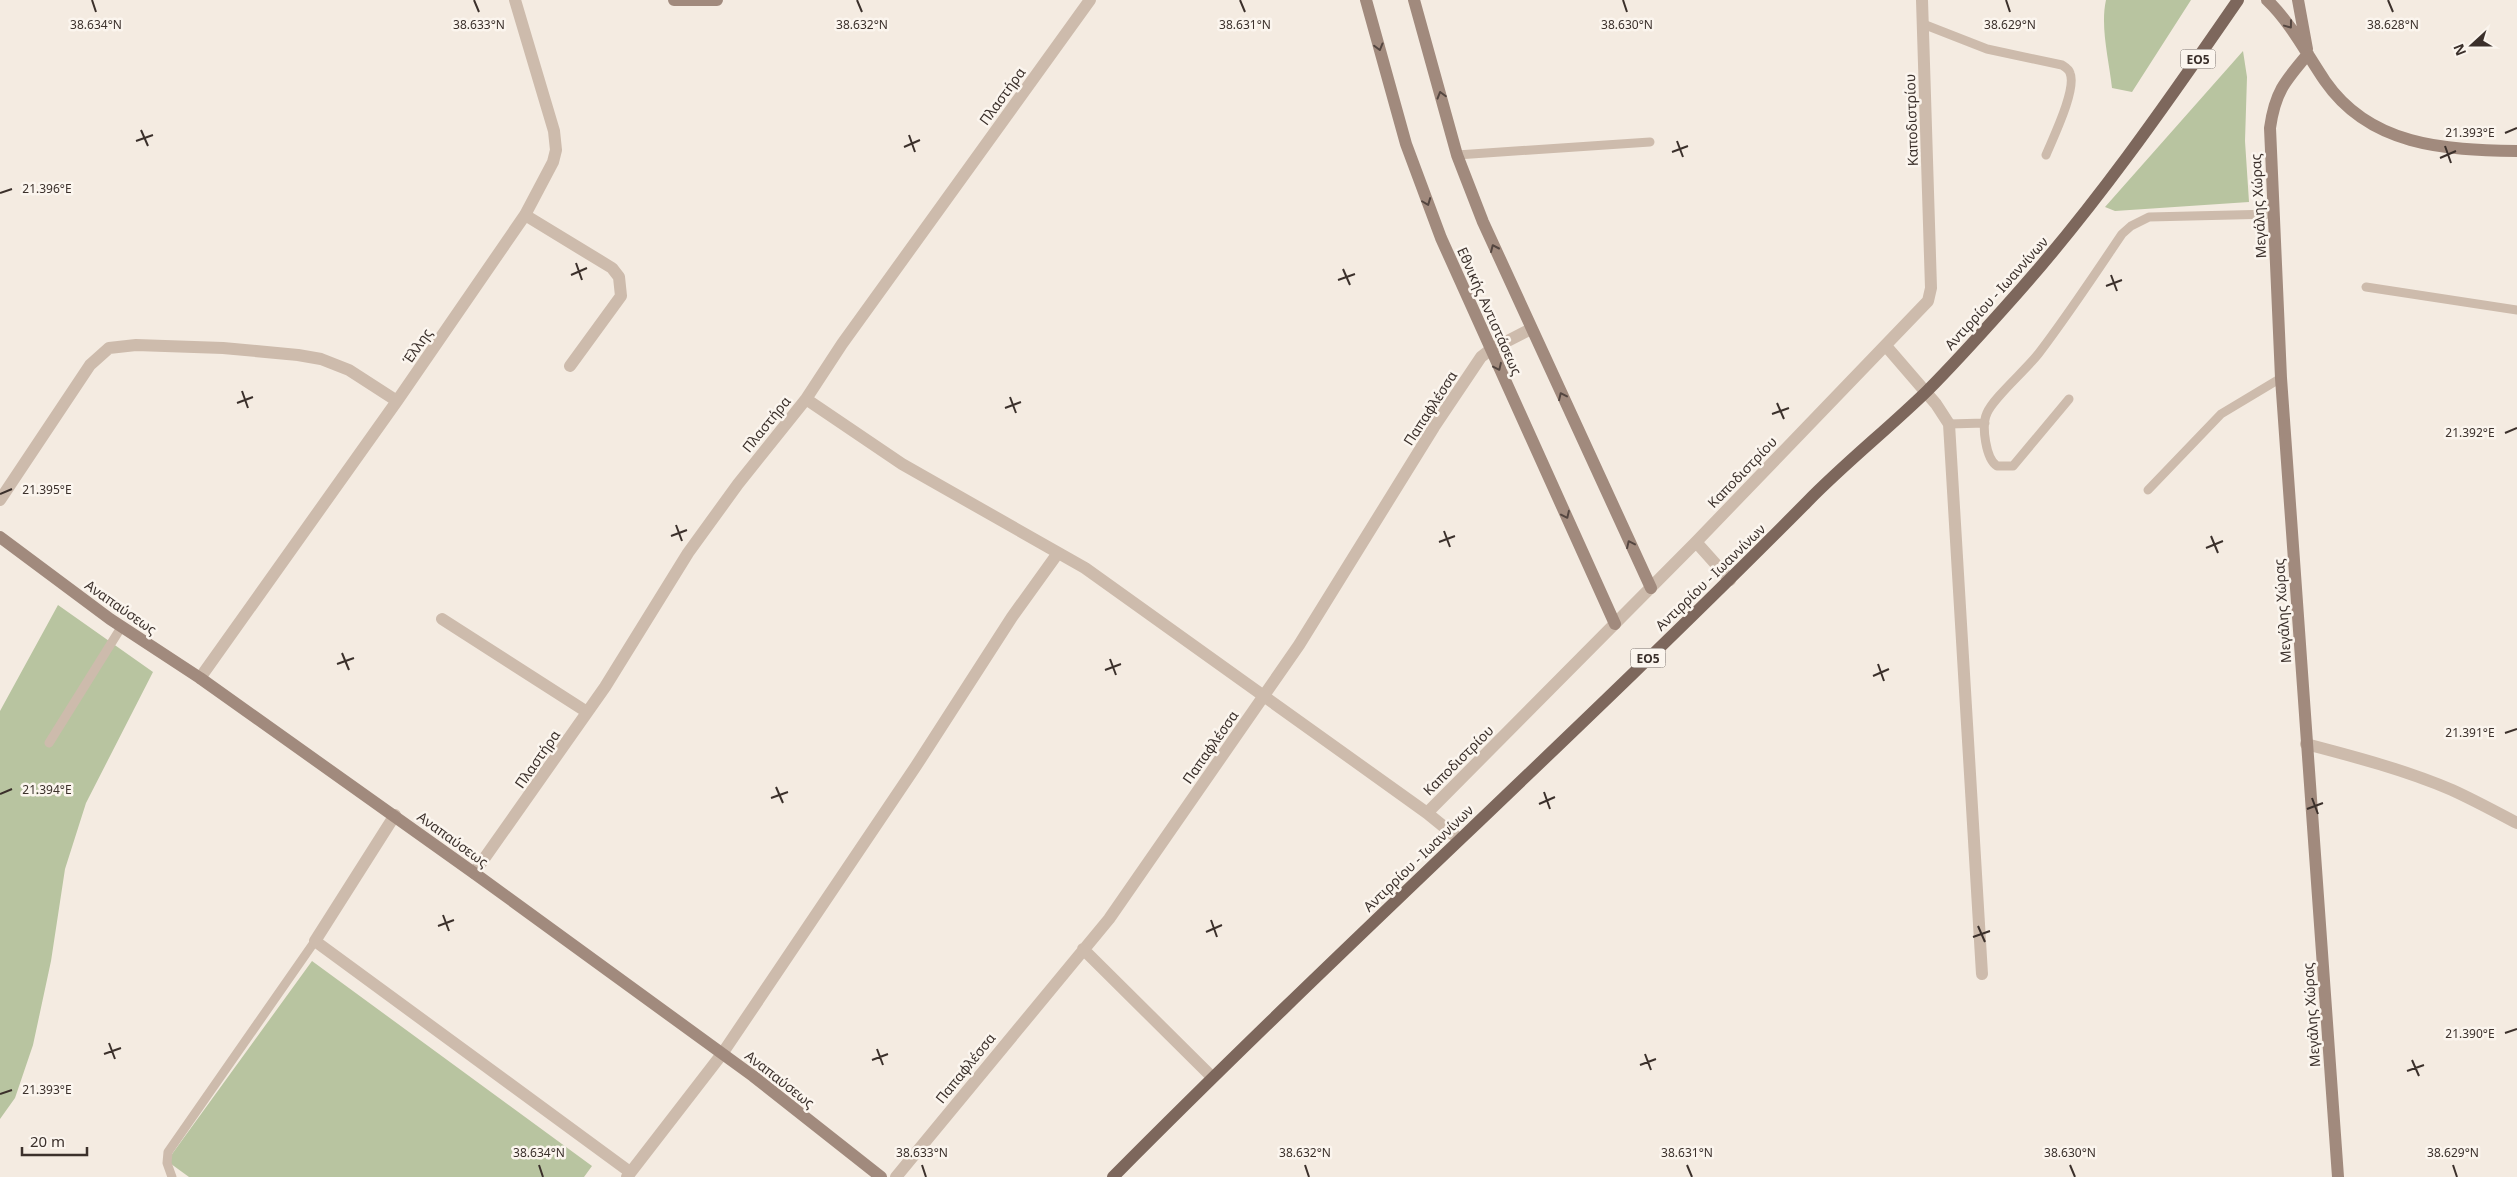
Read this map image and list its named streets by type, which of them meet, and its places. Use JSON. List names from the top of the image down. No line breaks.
{"streets":{"main road":["ΕΟ5","Αντιρρίου - Ιωαννίνων"],"street":["Πλαστήρα","Καποδιστρίου","Μεγάλης Χώρας","Εθνικής Αντιστάσεως","Έλλης","Παπαφλέσσα","Αναπαύσεως"]},"crossings":[["Πλαστήρα","Αναπαύσεως"],["Καποδιστρίου","Εθνικής Αντιστάσεως"],["Εθνικής Αντιστάσεως","Παπαφλέσσα"],["Έλλης","Αναπαύσεως"]],"scale_bar":"20 m","north":"left","coordinates":["38.634°N","38.633°N","38.632°N","38.631°N","38.630°N","38.629°N","38.628°N","21.393°E","21.396°E","21.392°E","21.395°E","21.391°E","21.394°E","21.390°E"]}
